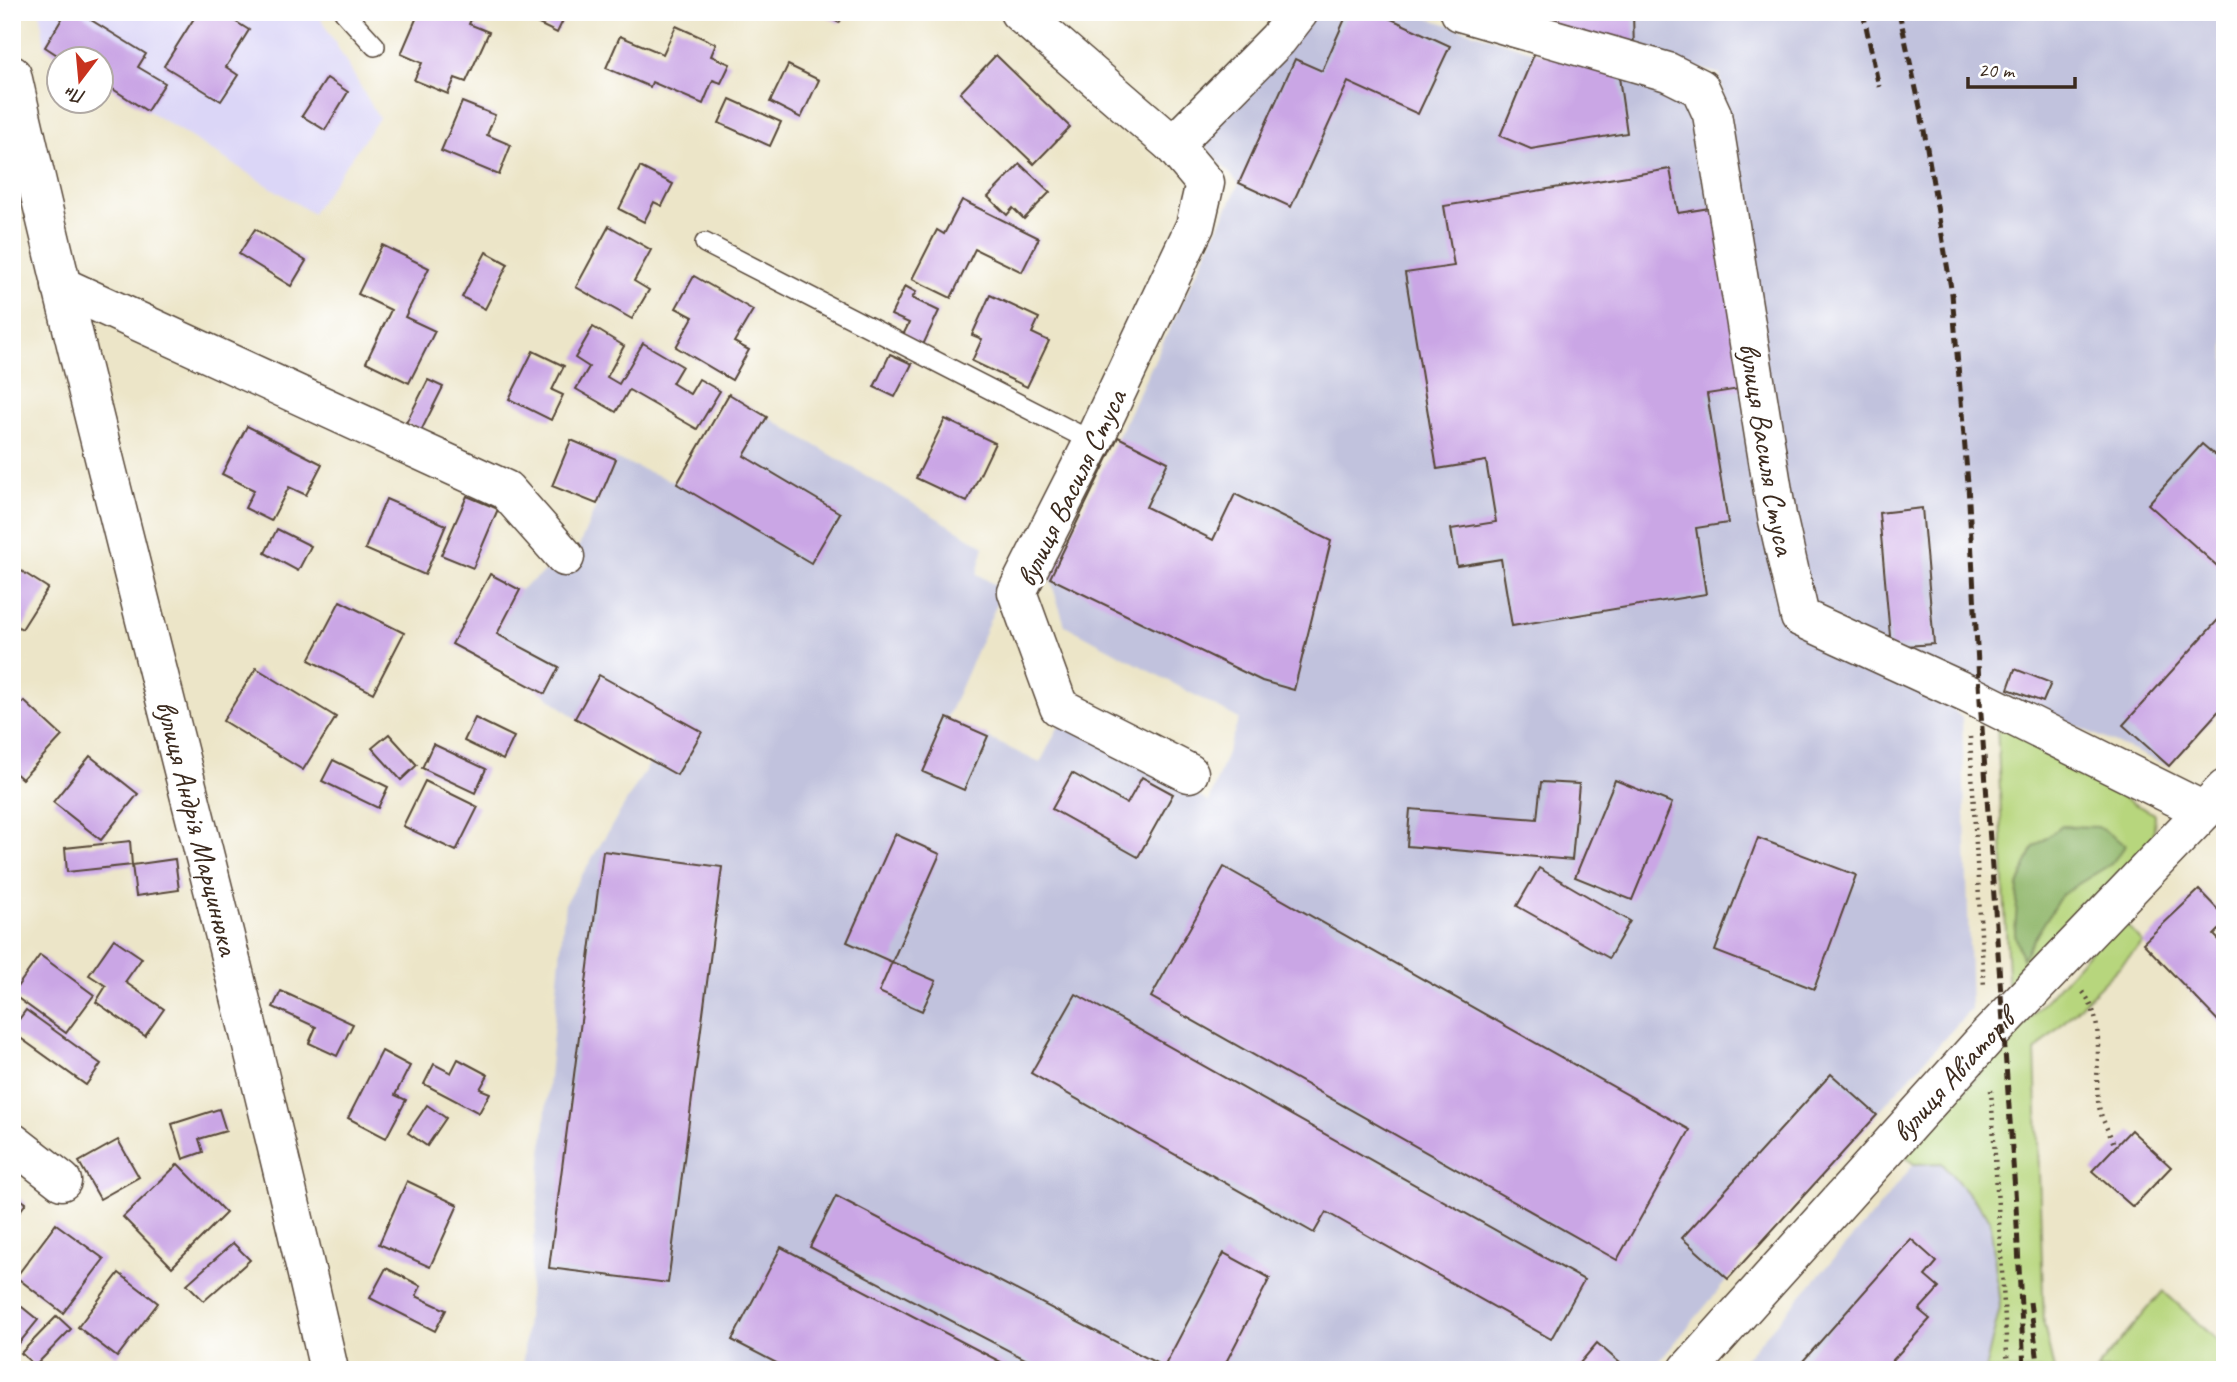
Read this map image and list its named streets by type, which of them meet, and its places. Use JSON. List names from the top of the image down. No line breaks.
{"streets":{"street":["вулиця Василя Стуса","вулиця Андрія Марцинюка","вулиця Авіаторів"]},"crossings":[["вулиця Василя Стуса","вулиця Авіаторів"]],"scale_bar":"20 m","north":"bottom"}
